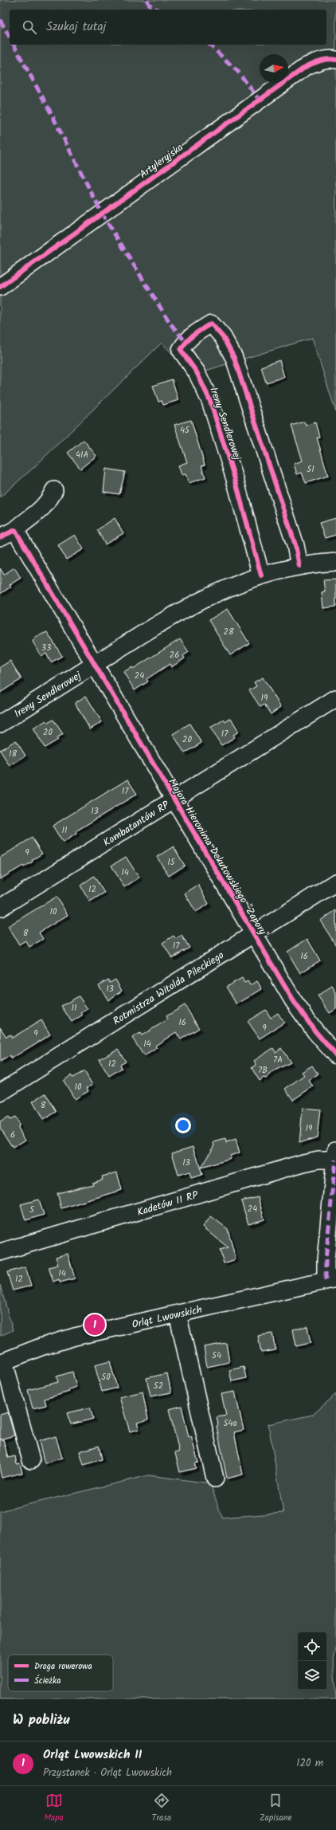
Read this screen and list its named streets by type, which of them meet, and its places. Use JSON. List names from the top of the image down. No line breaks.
{"streets":{"street":["Artyleryjska","Ireny Sendlerowej","Kombatantów RP","Majora Hieronima Dekutowskiego \"Zapory\"","Rotmistrza Witolda Pileckiego","Kadetów II RP","Orląt Lwowskich"]},"crossings":[["Ireny Sendlerowej","Majora Hieronima Dekutowskiego \"Zapory\""],["Kombatantów RP","Majora Hieronima Dekutowskiego \"Zapory\""],["Majora Hieronima Dekutowskiego \"Zapory\"","Rotmistrza Witolda Pileckiego"]],"house_numbers":["45","41A","51","28","33","26","24","19","20","17","20","18","17","13","11","9","15","14","12","10","8","17","16","13","11","16","9","9","14","7A","12","7B","10","8","19","6","13","24","5","14","12","54","50","52","54a"],"legend":["Droga rowerowa","Ścieżka"],"north":"right","page":{"search":"Szukaj tutaj","pins":"1","heading":"W pobliżu","list":[{"mark":"1","name":"Orląt Lwowskich II","note":"Przystanek · Orląt Lwowskich","value":"120 m"}],"nav":["Mapa","Trasa","Zapisane"]}}
